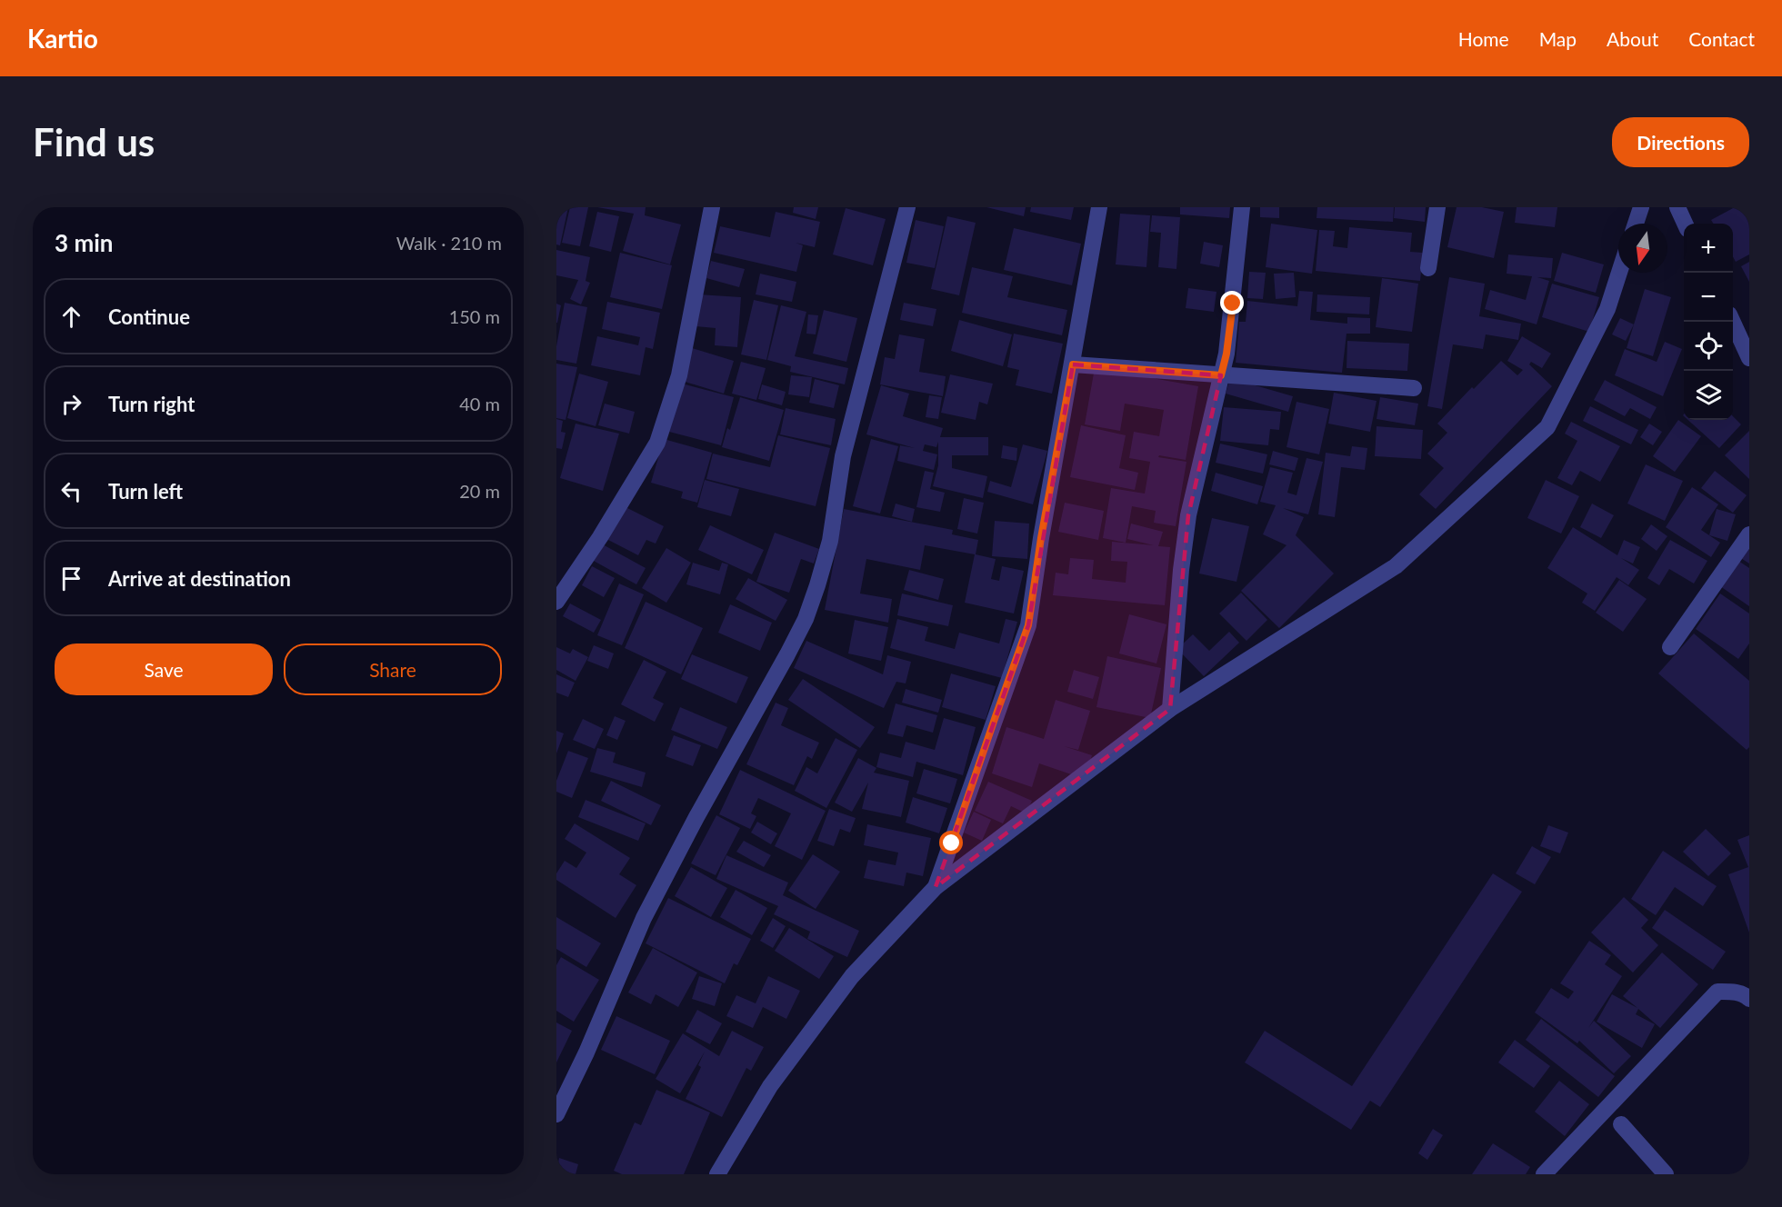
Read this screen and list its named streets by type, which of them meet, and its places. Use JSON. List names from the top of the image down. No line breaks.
{"north":"bottom","page":{"header":"Kartio","nav":["Home","Map","About","Contact"],"buttons":["Directions",["Save","Share"]],"title":"Find us","heading":["3 min","Walk · 210 m"],"map_buttons":["+","−"],"list":[["Continue","150 m"],["Turn right","40 m"],["Turn left","20 m"],"Arrive at destination"]}}
